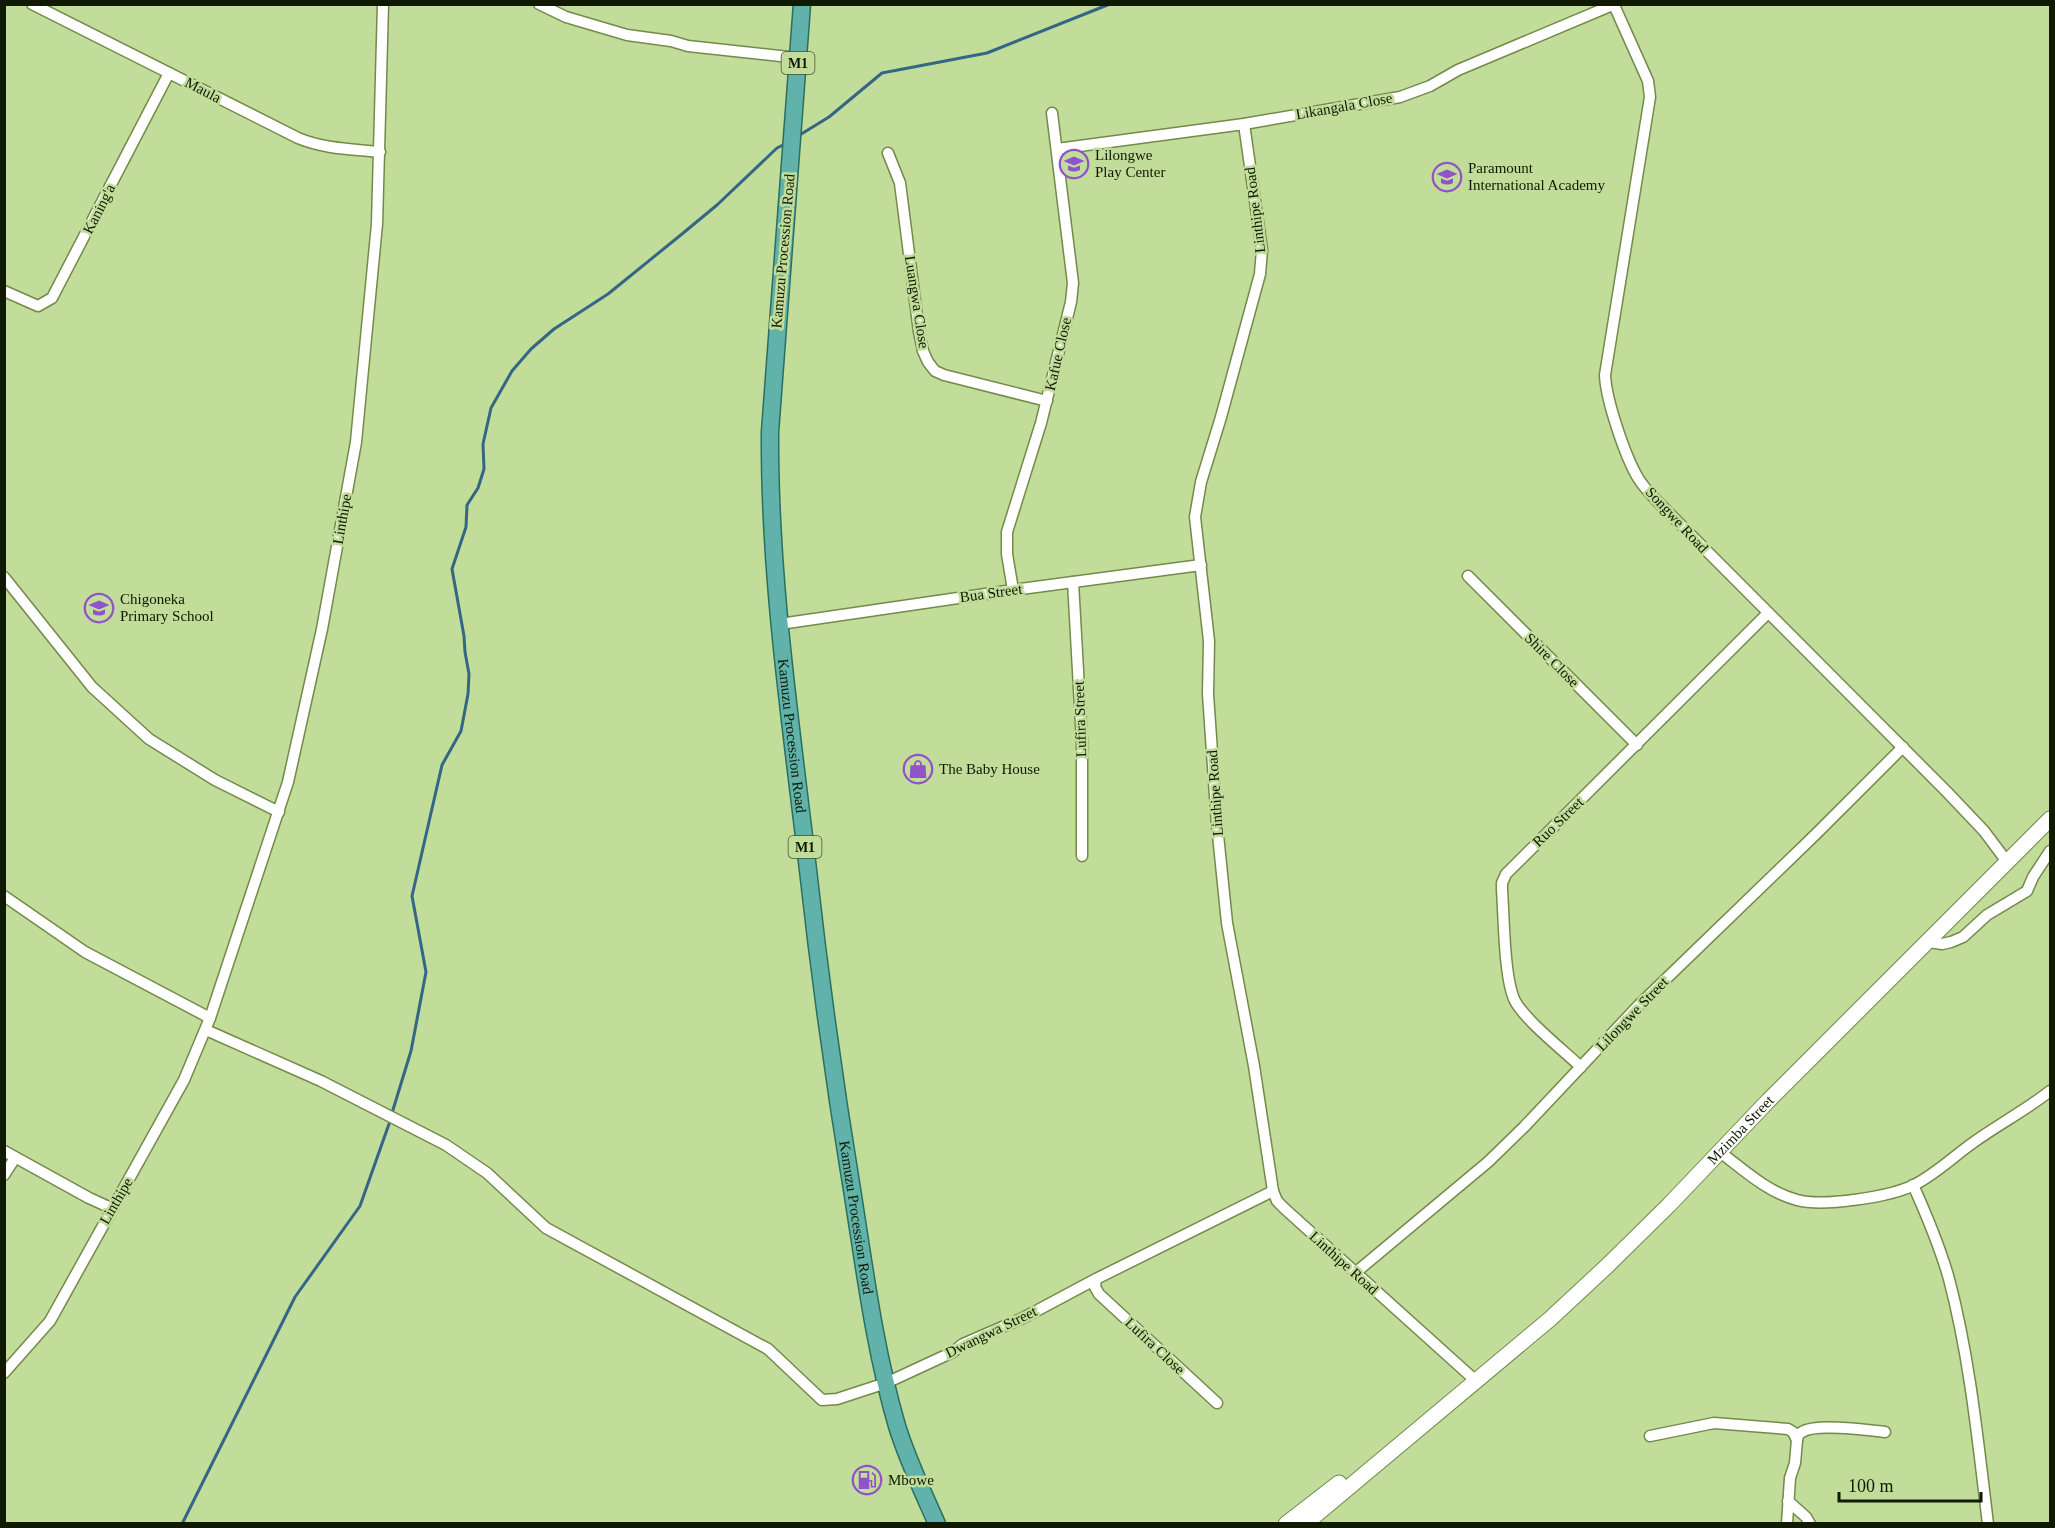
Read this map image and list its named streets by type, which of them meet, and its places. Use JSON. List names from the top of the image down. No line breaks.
{"streets":{"highway":["M1","Kamuzu Procession Road"],"main road":["Mzimba Street"],"street":["Maula","Likangala Close","Kaning'a","Linthipe Road","Luangwa Close","Kafue Close","Linthipe","Songwe Road","Bua Street","Shire Close","Lufira Street","Ruo Street","Lilongwe Street","Dwangwa Street","Lufira Close"]},"crossings":[["Maula","Kaning'a"],["Maula","Linthipe"],["Likangala Close","Linthipe Road"],["Likangala Close","Kafue Close"],["Likangala Close","Songwe Road"],["Linthipe Road","Bua Street"],["Linthipe Road","Lilongwe Street"],["Linthipe Road","Mzimba Street"],["Linthipe Road","Dwangwa Street"],["Kamuzu Procession Road","Bua Street"],["Kamuzu Procession Road","Dwangwa Street"],["Luangwa Close","Kafue Close"],["Kafue Close","Bua Street"],["Linthipe","Dwangwa Street"],["Songwe Road","Ruo Street"],["Songwe Road","Lilongwe Street"],["Songwe Road","Mzimba Street"],["Bua Street","Lufira Street"],["Shire Close","Ruo Street"],["Ruo Street","Lilongwe Street"],["Dwangwa Street","Lufira Close"]],"places":{"school or university":["Lilongwe Play Center","Paramount International Academy","Chigoneka Primary School"],"shop":["The Baby House"],"fuel station":["Mbowe"]},"scale_bar":"100 m"}
